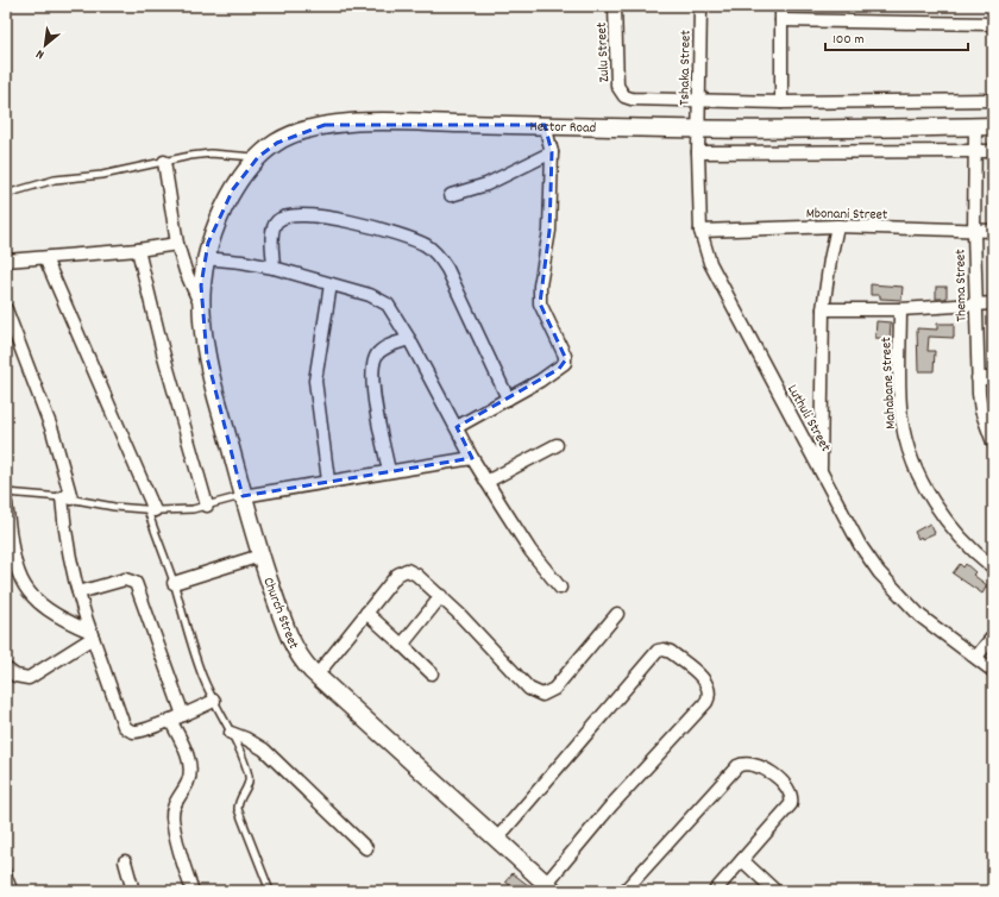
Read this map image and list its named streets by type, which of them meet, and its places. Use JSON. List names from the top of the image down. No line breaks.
{"streets":{"street":["Zulu Street","Tshaka Street","Hector Road","Mbonani Street","Thema Street","Mahabane Street","Luthuli Street","Church Street"]},"crossings":[["Zulu Street","Tshaka Street"],["Tshaka Street","Hector Road"],["Tshaka Street","Luthuli Street"],["Hector Road","Thema Street"],["Hector Road","Luthuli Street"],["Hector Road","Church Street"],["Mbonani Street","Thema Street"],["Mbonani Street","Luthuli Street"]],"scale_bar":"100 m","north":"bottom left"}
